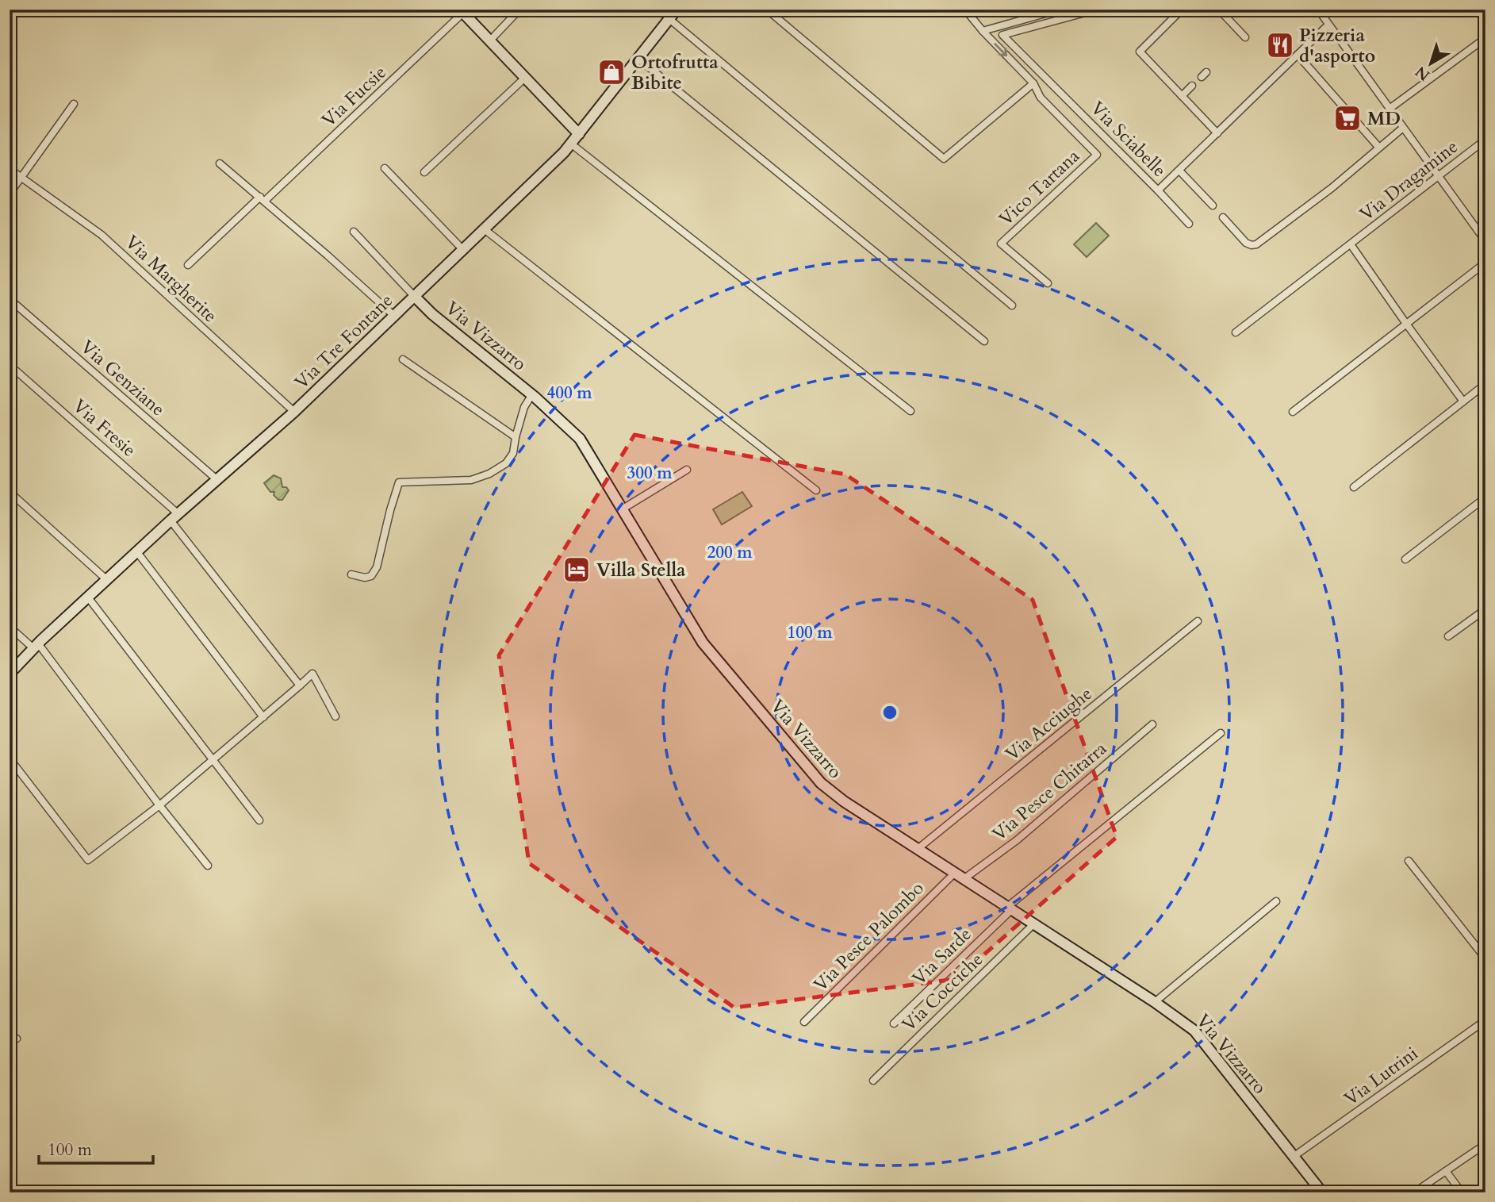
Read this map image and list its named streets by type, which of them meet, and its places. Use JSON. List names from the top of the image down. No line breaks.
{"streets":{"street":["Via Fucsie","Via Sciabelle","Via Dragamine","Vico Tartana","Via Margherite","Via Vizzarro","Via Tre Fontane","Via Genziane","Via Fresie","Via Acciughe","Via Pesce Chitarra","Via Pesce Palombo","Via Sarde","Via Cocciche","Via Lutrini"]},"crossings":[["Via Margherite","Via Tre Fontane"],["Via Vizzarro","Via Tre Fontane"],["Via Vizzarro","Via Acciughe"],["Via Vizzarro","Via Pesce Chitarra"],["Via Vizzarro","Via Pesce Palombo"],["Via Vizzarro","Via Sarde"],["Via Vizzarro","Via Cocciche"],["Via Vizzarro","Via Lutrini"],["Via Tre Fontane","Via Genziane"],["Via Tre Fontane","Via Fresie"]],"places":{"restaurant":["Pizzeria d'asporto"],"shop":["Ortofrutta Bibite"],"supermarket":["MD"],"hotel":["Villa Stella"]},"scale_bar":"100 m","north":"bottom left","rings":["400 m","300 m","200 m","100 m"]}
